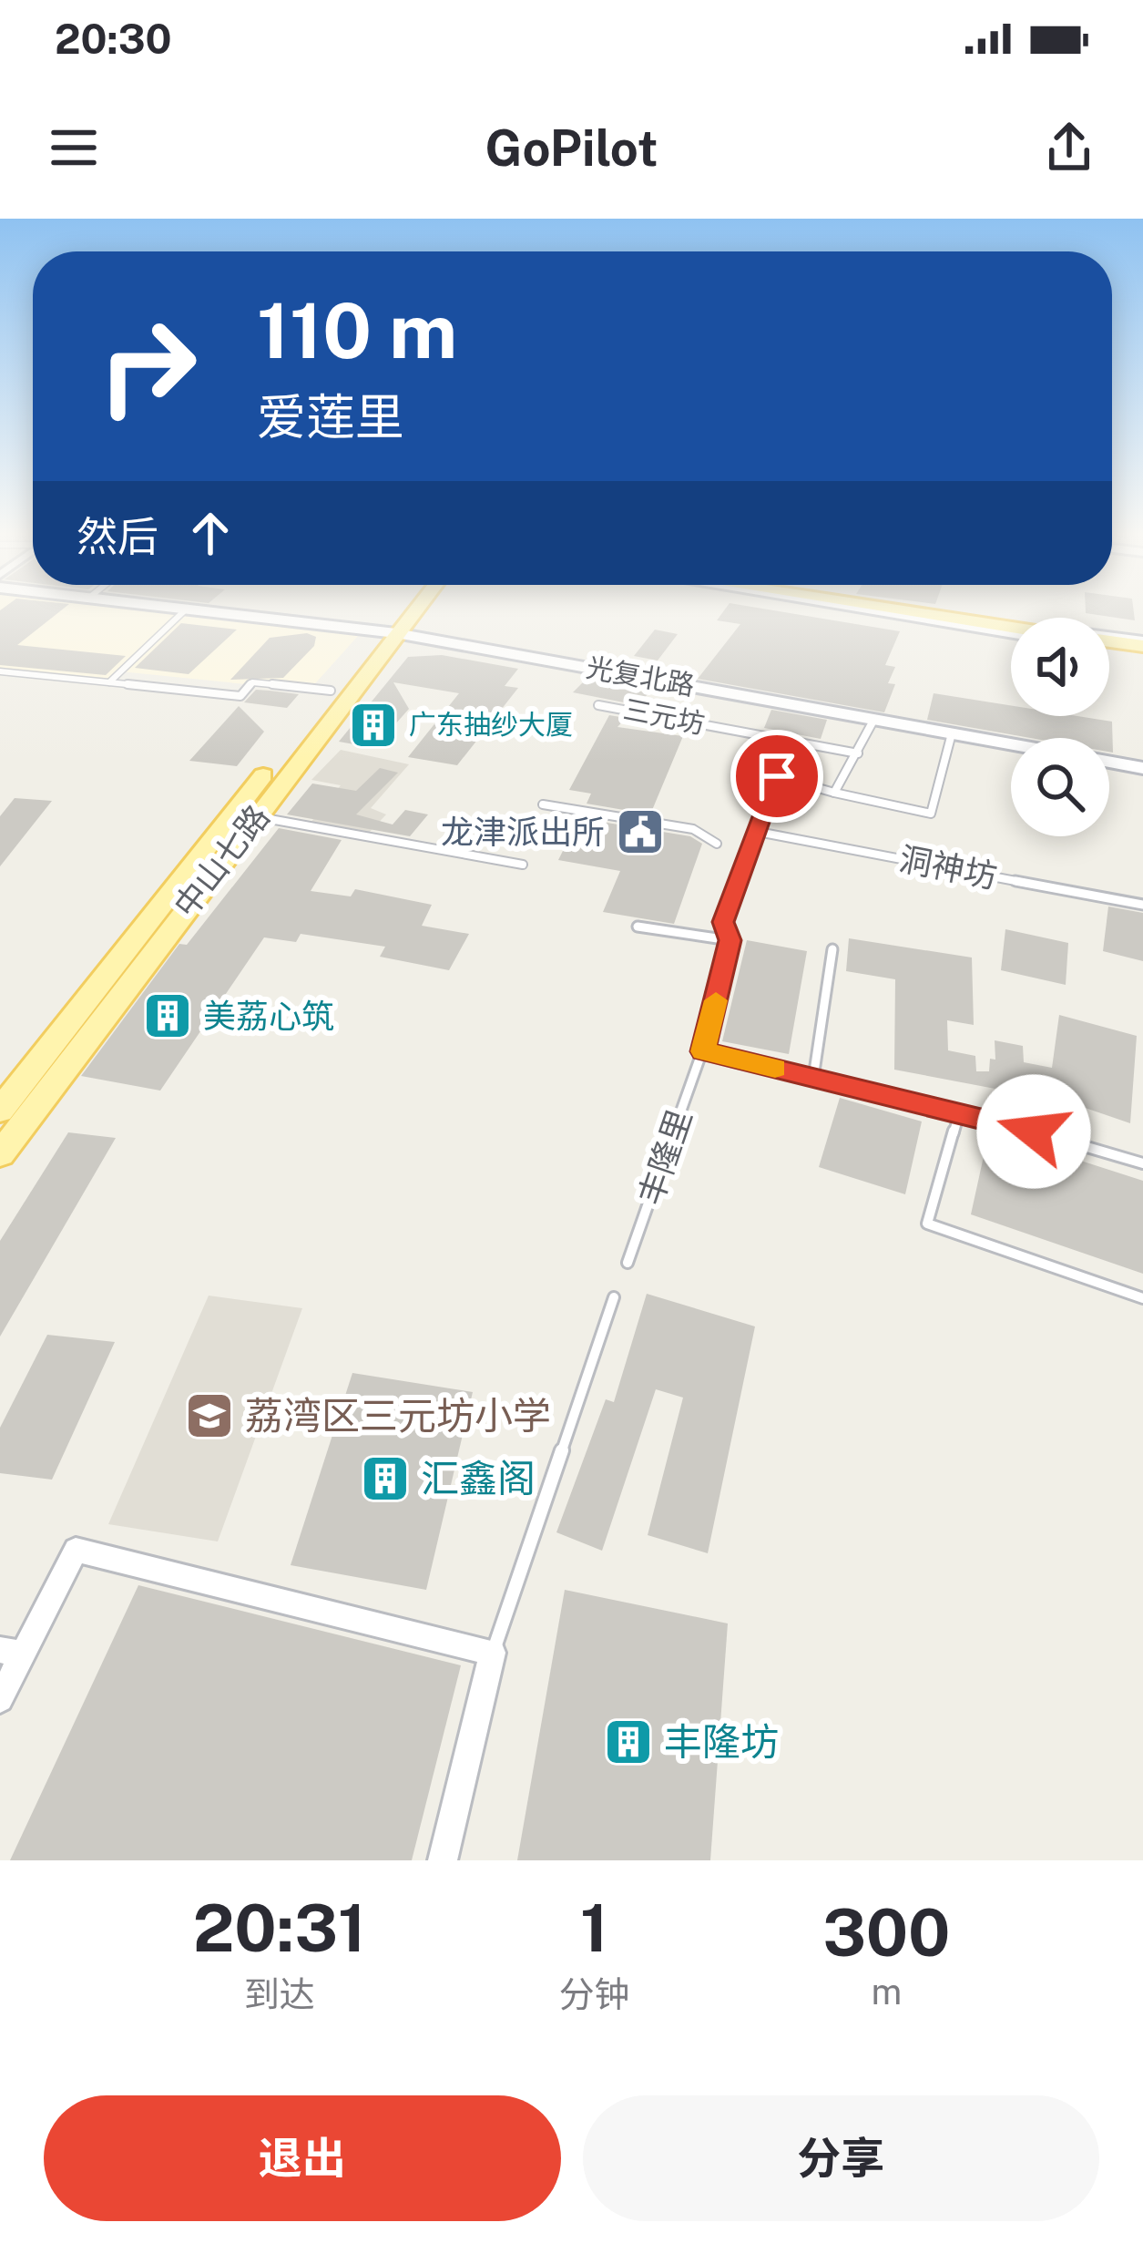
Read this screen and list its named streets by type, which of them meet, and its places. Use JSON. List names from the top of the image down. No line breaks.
{"streets":{"main road":["中山七路"],"street":["光复北路"],"lane":["三元坊","洞神坊","丰隆里"]},"crossings":[["光复北路","中山七路"],["三元坊","丰隆里"],["洞神坊","丰隆里"]],"places":{"building":["广东抽纱大厦","美荔心筑","汇鑫阁","丰隆坊"],"public building":["龙津派出所"],"school or university":["荔湾区三元坊小学"]},"page":{"status":"20:30","header":"GoPilot","turn":["110 m","爱莲里"],"then":"然后","eta":["20:31","到达","1","分钟","300","m"],"buttons":["退出","分享"]}}
